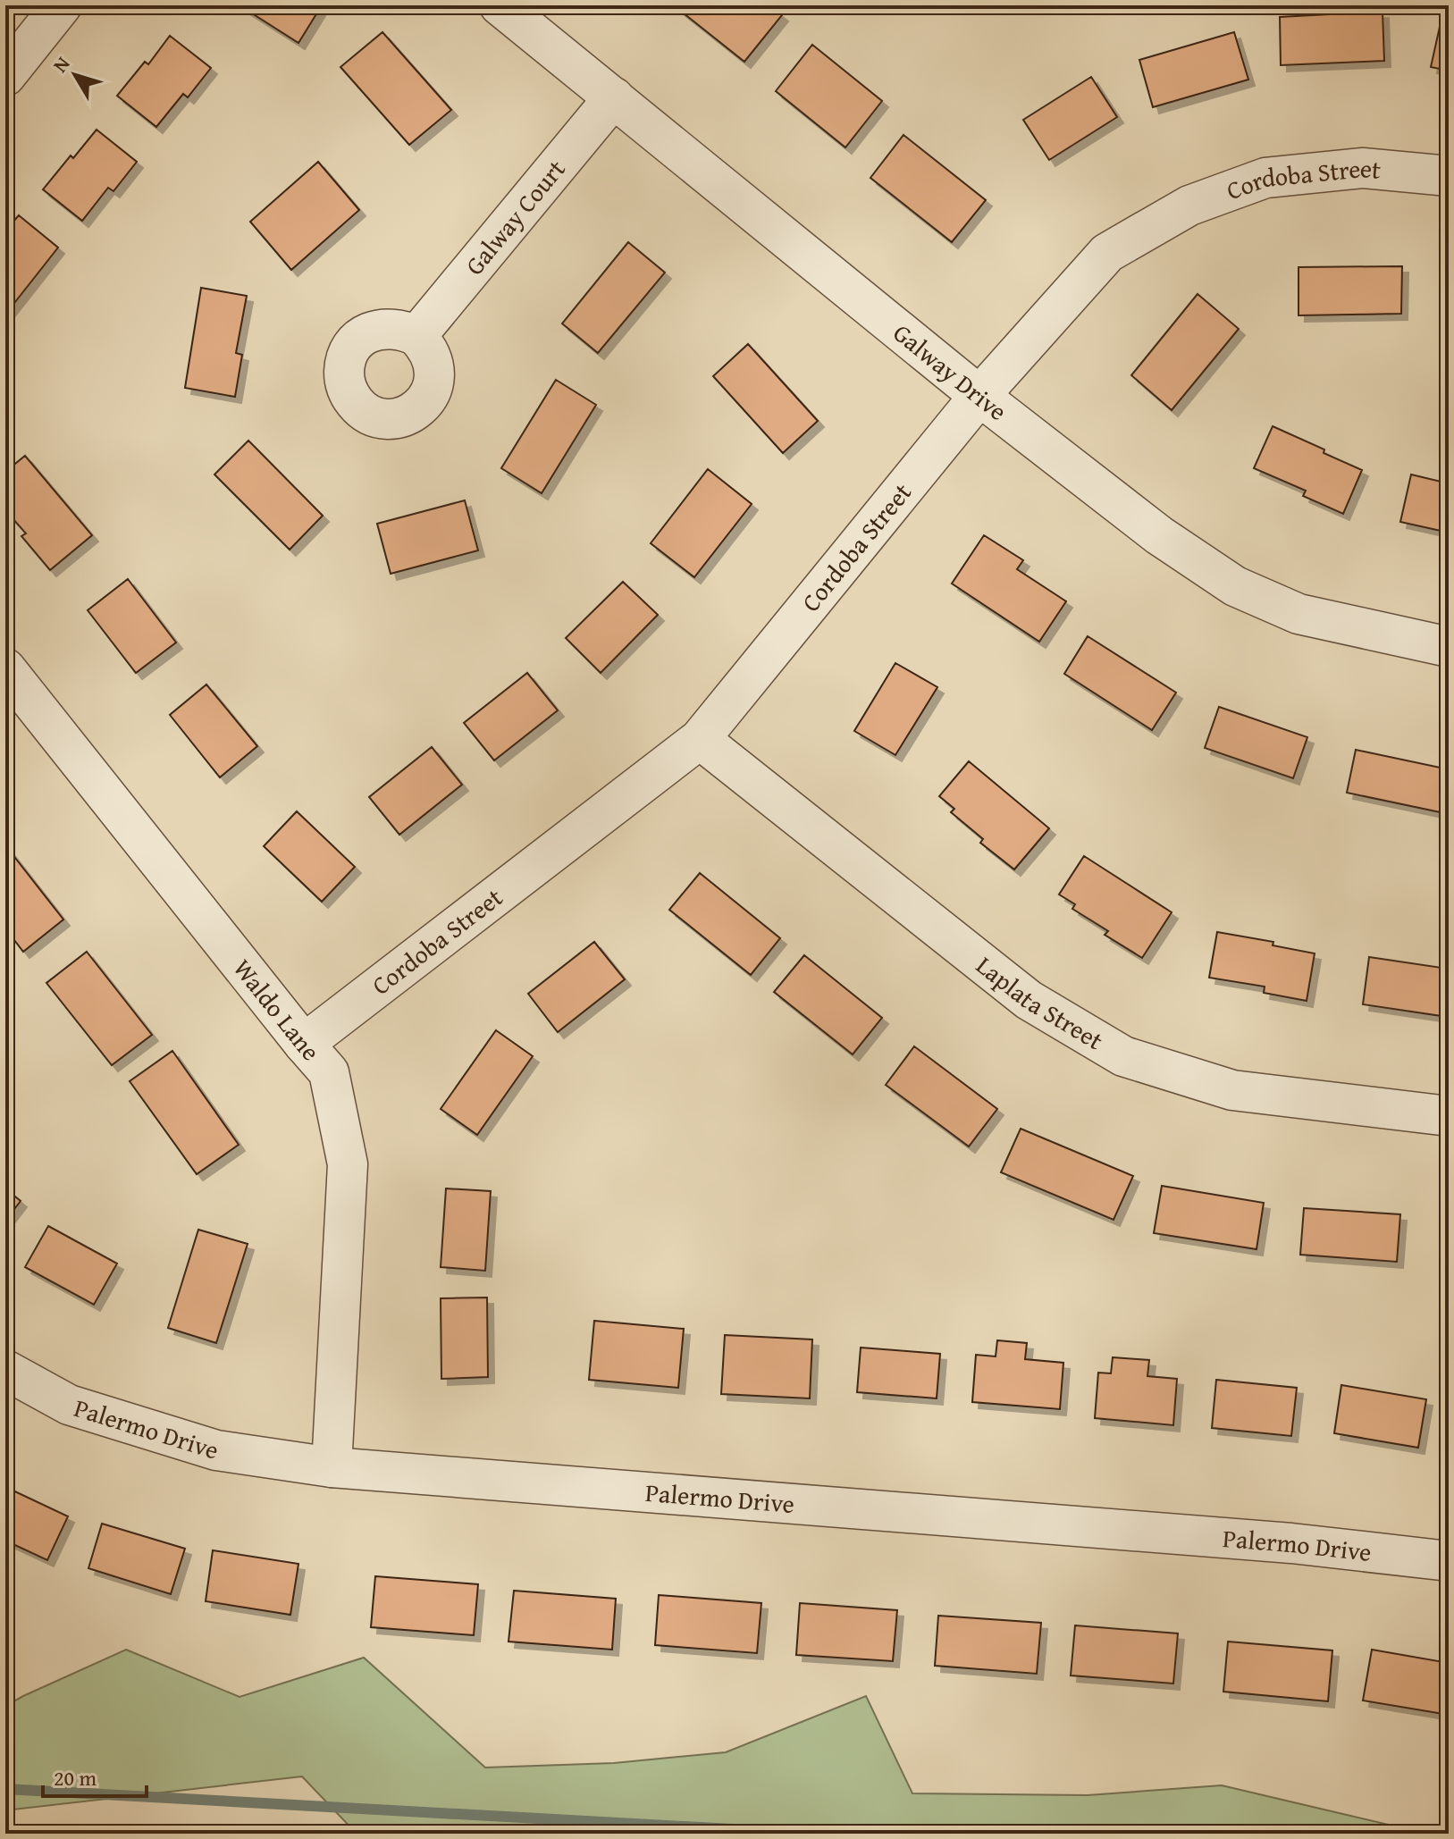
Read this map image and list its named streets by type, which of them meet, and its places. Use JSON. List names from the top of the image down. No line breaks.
{"streets":{"street":["Cordoba Street","Galway Court","Galway Drive","Laplata Street","Waldo Lane","Palermo Drive"]},"crossings":[["Cordoba Street","Galway Drive"],["Cordoba Street","Laplata Street"],["Cordoba Street","Waldo Lane"],["Galway Court","Galway Drive"],["Waldo Lane","Palermo Drive"]],"scale_bar":"20 m","north":"top left"}
